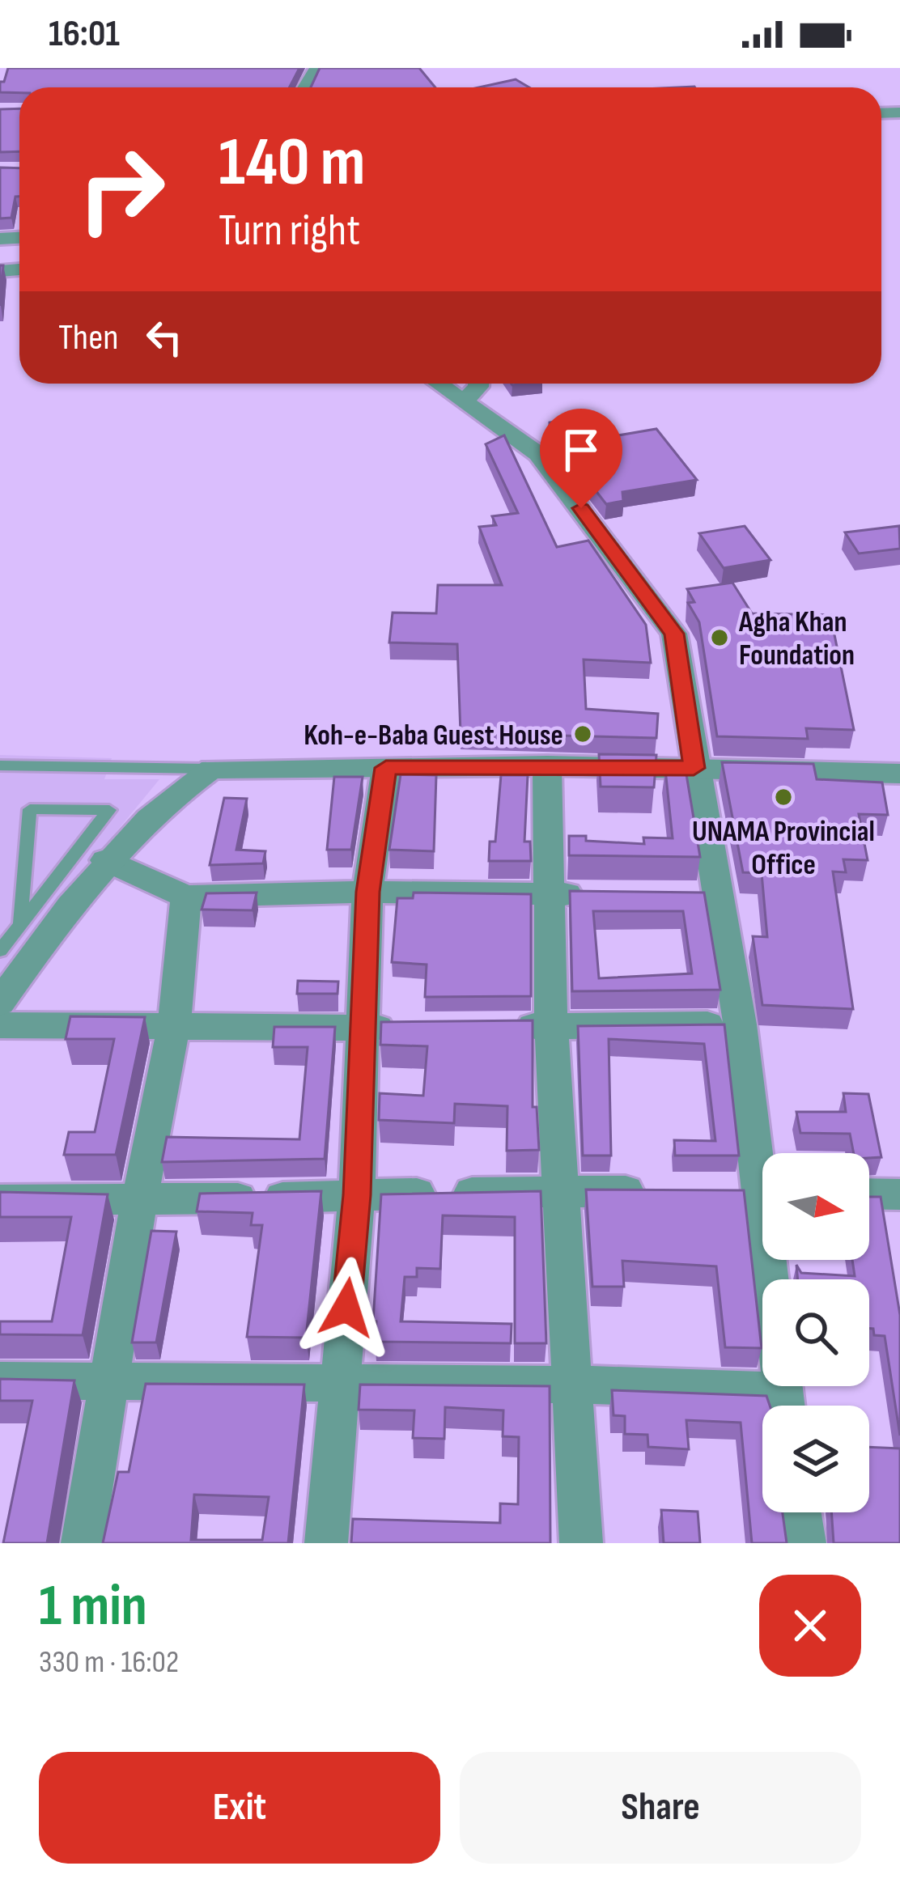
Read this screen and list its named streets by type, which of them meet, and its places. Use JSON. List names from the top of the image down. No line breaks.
{"places":["Agha Khan Foundation","Koh-e-Baba Guest House","UNAMA Provincial Office"],"north":"right","page":{"status":"16:01","turn":["140 m","Turn right"],"then":"Then","heading":["1 min","330 m · 16:02"],"buttons":["Exit","Share"]}}
